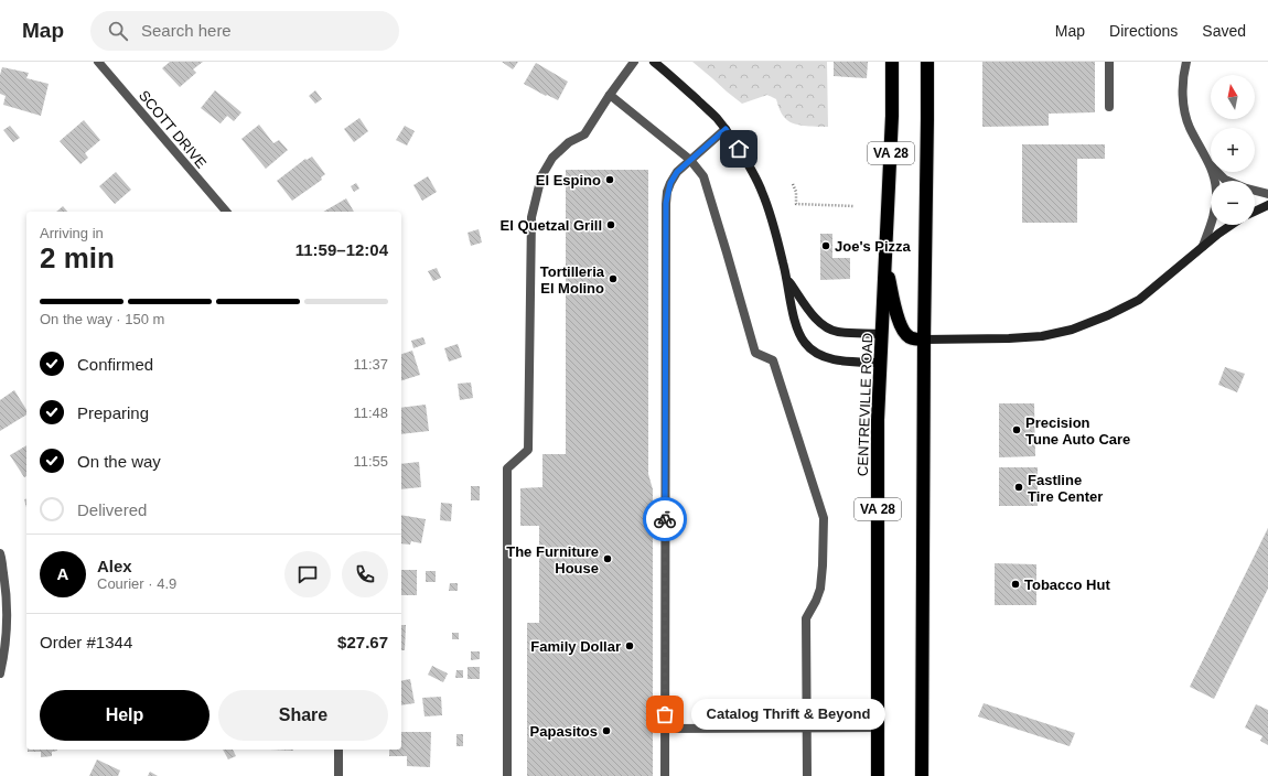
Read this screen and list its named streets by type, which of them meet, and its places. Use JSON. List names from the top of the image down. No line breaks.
{"streets":{"highway":["VA 28","CENTREVILLE ROAD"],"street":["SCOTT DRIVE"]},"places":["El Espino","El Quetzal Grill","Joe's Pizza","Tortilleria El Molino","Precision Tune Auto Care","Fastline Tire Center","The Furniture House","Tobacco Hut","Family Dollar","Catalog Thrift & Beyond","Papasitos"],"north":"top","page":{"header":"Map","search":"Search here","nav":["Map","Directions","Saved"],"map_buttons":["+","−"],"heading":["2 min","Arriving in","11:59–12:04"],"panel":["Alex","Courier · 4.9","Order #1344","$27.67"],"bar":"On the way · 150 m","list":[["Confirmed","11:37"],["Preparing","11:48"],["On the way","11:55"],"Delivered"],"round":"A","buttons":["Help","Share"],"bubble":"Catalog Thrift & Beyond"}}
